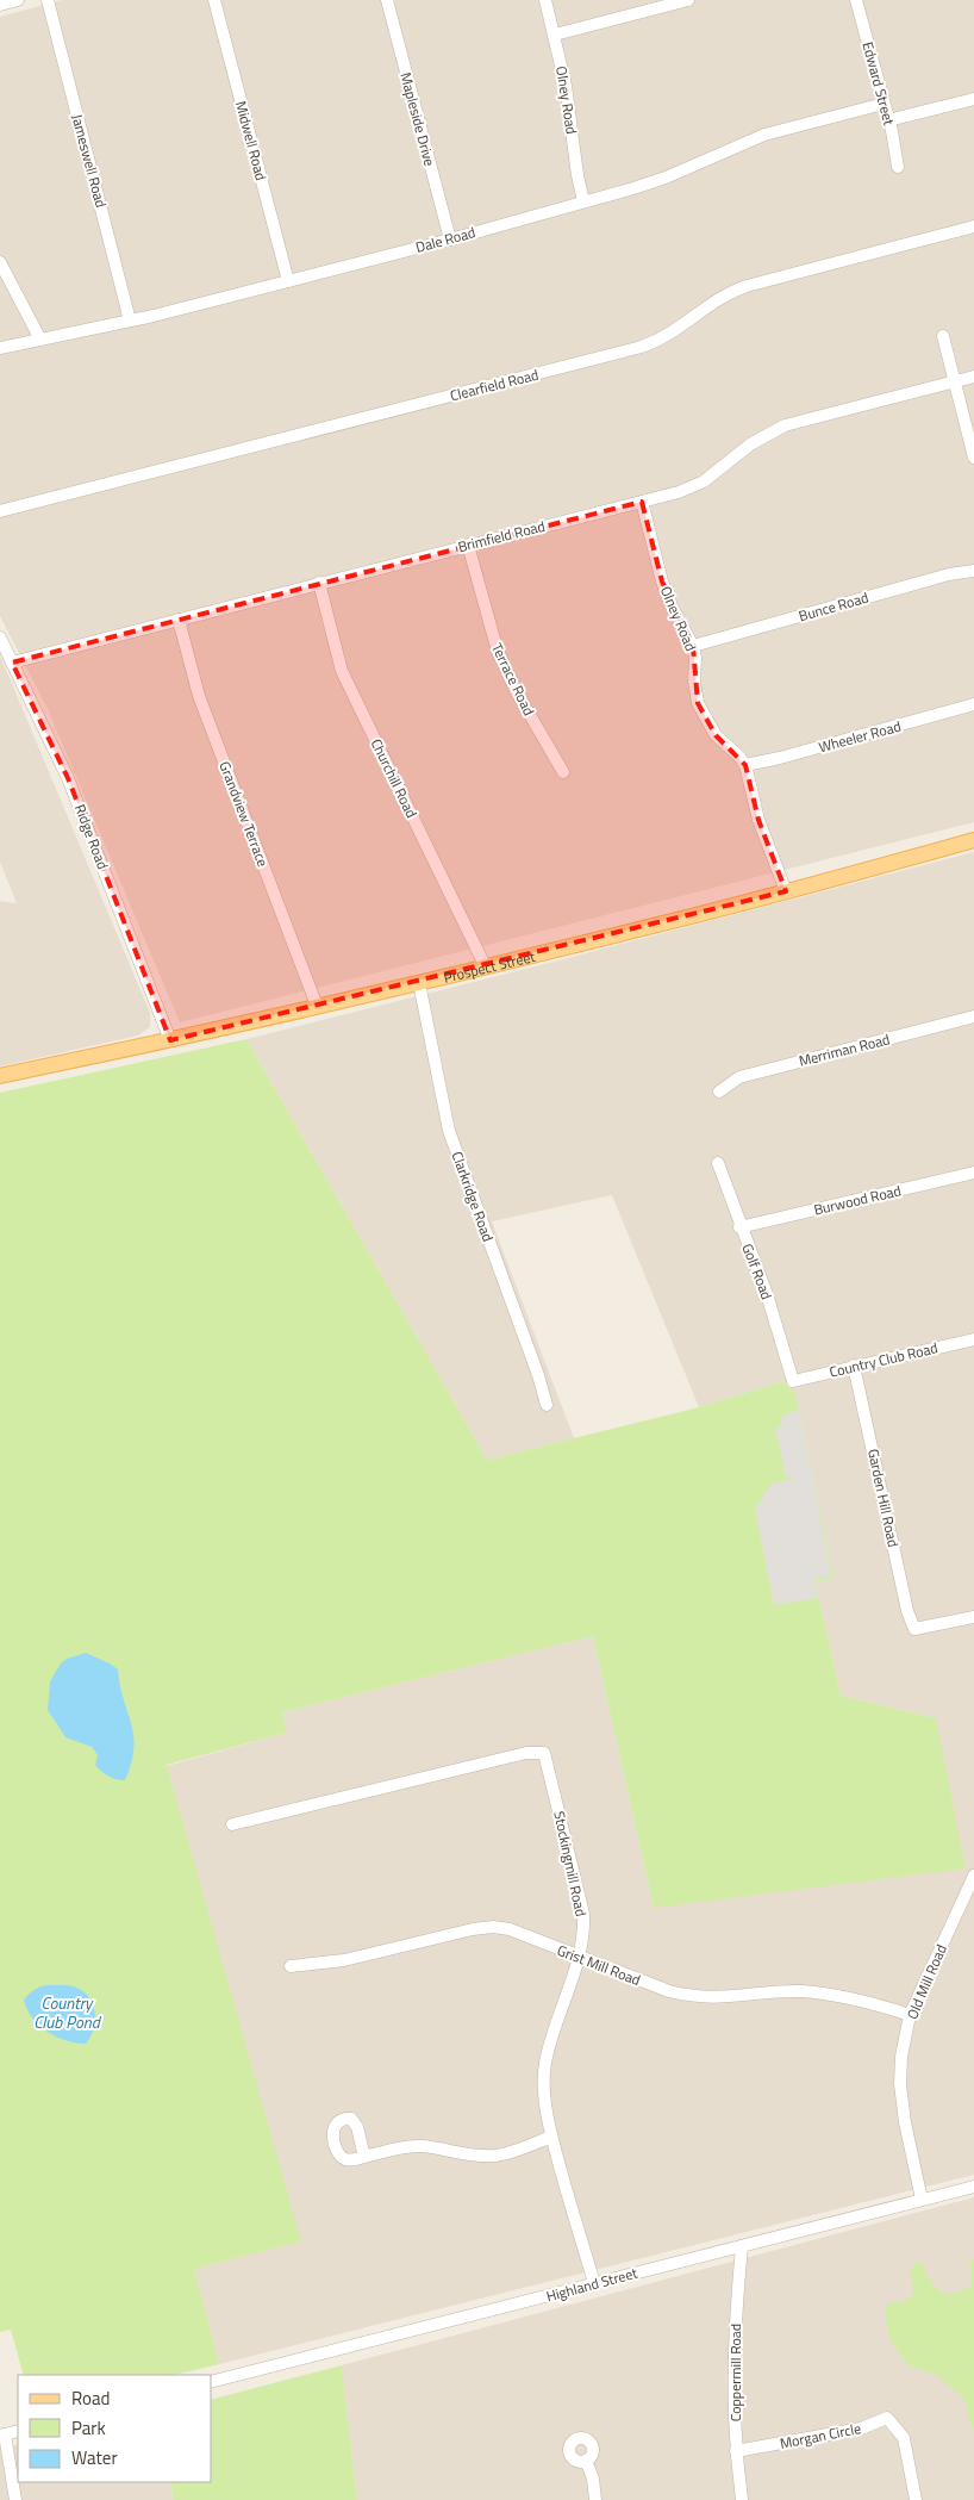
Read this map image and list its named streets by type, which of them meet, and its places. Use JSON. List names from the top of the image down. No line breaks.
{"streets":{"main road":["Prospect Street"],"street":["Edward Street","Olney Road","Mapleside Drive","Midwell Road","Jameswell Road","Dale Road","Clearfield Road","Brimfield Road","Bunce Road","Terrace Road","Wheeler Road","Churchill Road","Grandview Terrace","Ridge Road","Merriman Road","Clarkridge Road","Burwood Road","Golf Road","Country Club Road","Garden Hill Road","Stockingmill Road","Grist Mill Road","Old Mill Road","Highland Street","Coppermill Road","Morgan Circle"]},"crossings":[["Edward Street","Dale Road"],["Olney Road","Dale Road"],["Olney Road","Brimfield Road"],["Olney Road","Bunce Road"],["Olney Road","Wheeler Road"],["Mapleside Drive","Dale Road"],["Midwell Road","Dale Road"],["Jameswell Road","Dale Road"],["Brimfield Road","Terrace Road"],["Brimfield Road","Churchill Road"],["Brimfield Road","Grandview Terrace"],["Brimfield Road","Ridge Road"],["Churchill Road","Prospect Street"],["Grandview Terrace","Prospect Street"],["Ridge Road","Prospect Street"],["Prospect Street","Clarkridge Road"],["Burwood Road","Golf Road"],["Golf Road","Country Club Road"],["Country Club Road","Garden Hill Road"],["Stockingmill Road","Grist Mill Road"],["Stockingmill Road","Highland Street"],["Grist Mill Road","Old Mill Road"],["Old Mill Road","Highland Street"],["Highland Street","Coppermill Road"],["Coppermill Road","Morgan Circle"]],"water":["Country Club Pond"],"legend":["Road","Park","Water"]}
